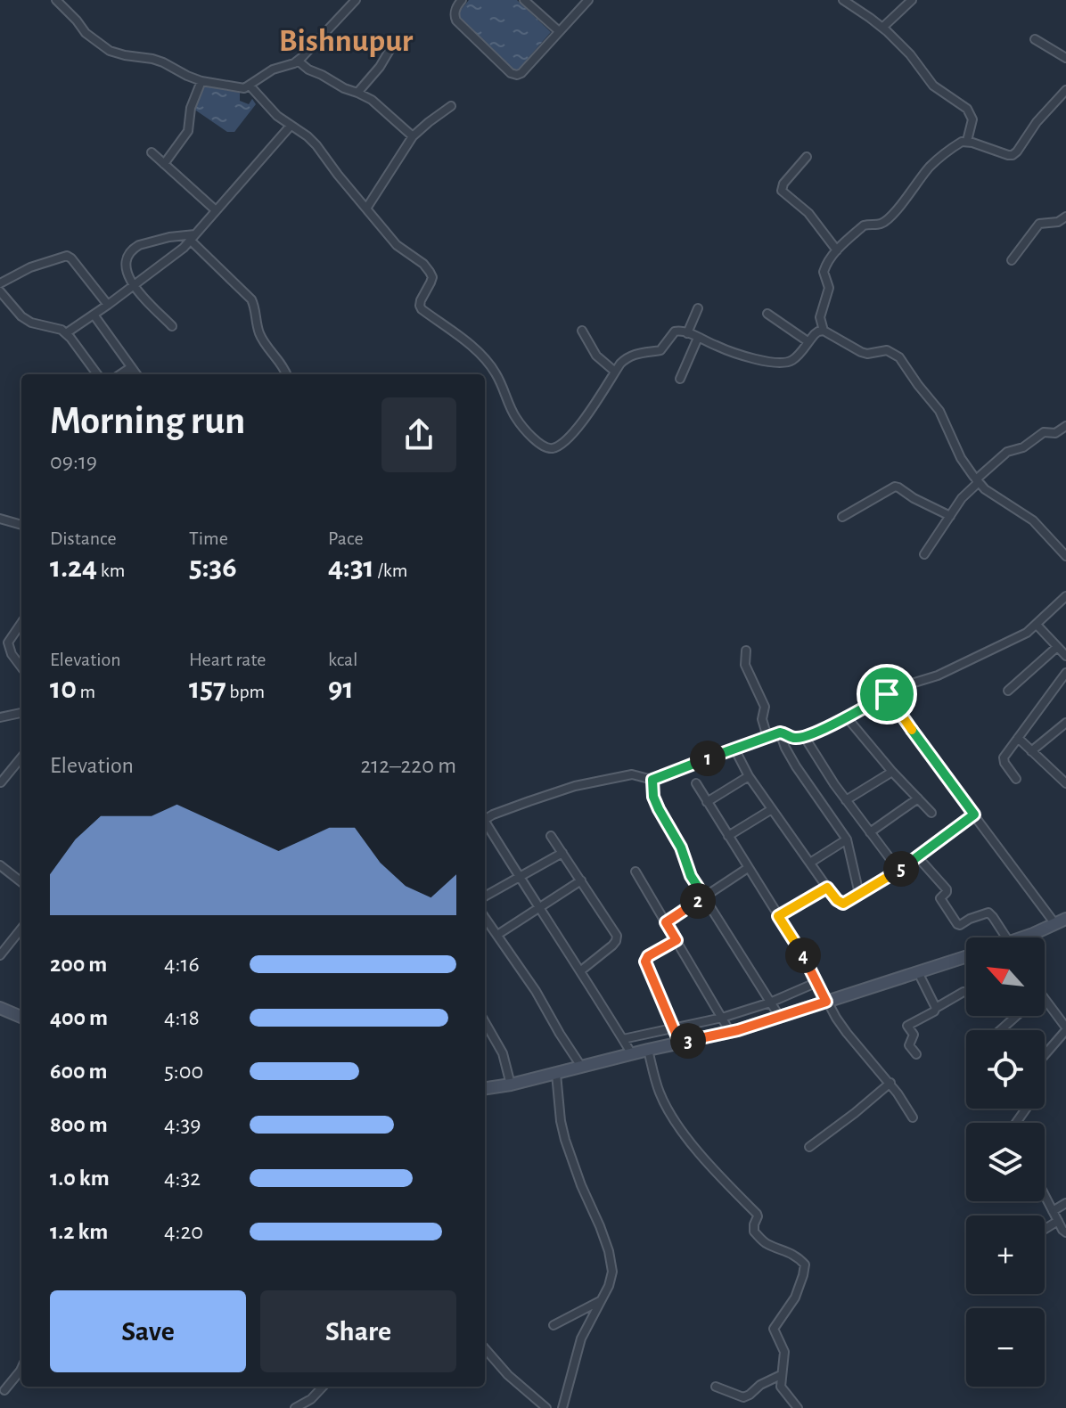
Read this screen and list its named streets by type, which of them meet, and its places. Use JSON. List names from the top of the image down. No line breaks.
{"districts":["Bishnupur"],"north":"top left","page":{"heading":["Morning run","09:19"],"stats":[["Distance","1.24 km"],["Time","5:36"],["Pace","4:31 /km"],["Elevation","10 m"],["Heart rate","157 bpm"],["kcal","91"]],"chart":["Elevation","212–220 m"],"pins":["1","5","2","4","3"],"map_buttons":["+","−"],"list":[{"name":"200 m","note":"4:16"},{"name":"400 m","note":"4:18"},{"name":"600 m","note":"5:00"},{"name":"800 m","note":"4:39"},{"name":"1.0 km","note":"4:32"},{"name":"1.2 km","note":"4:20"}],"buttons":["Save","Share"]}}
